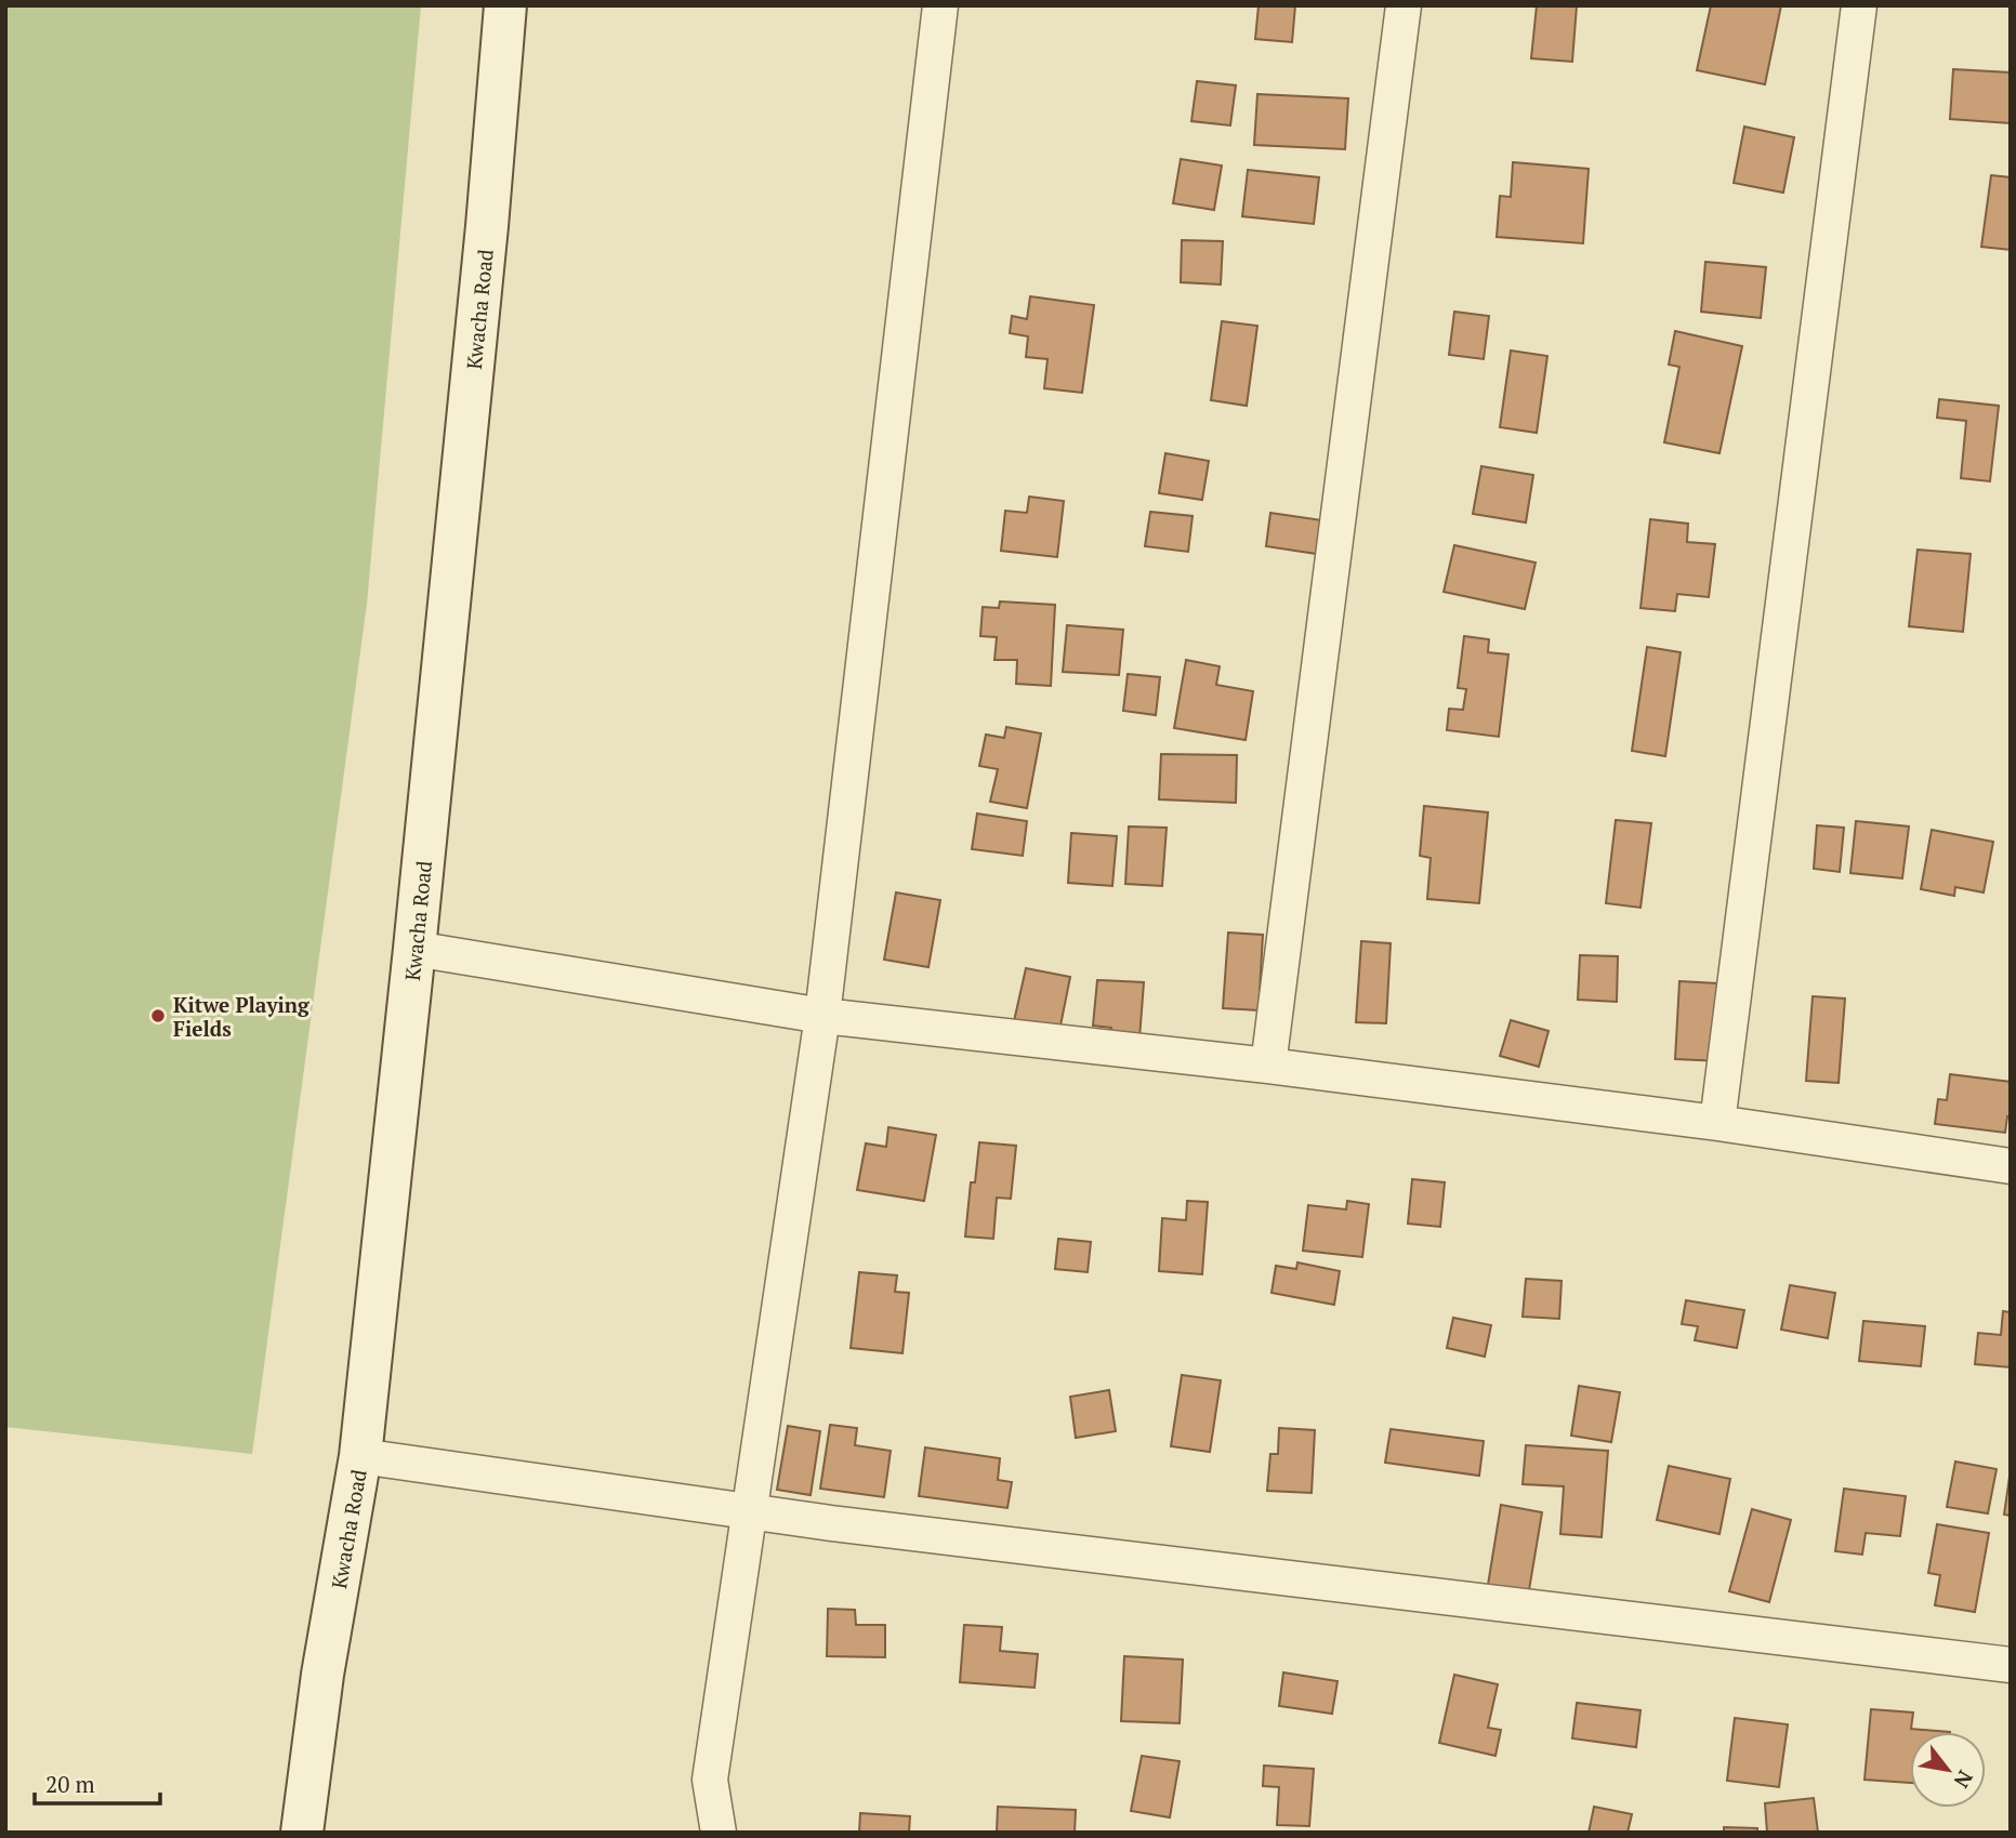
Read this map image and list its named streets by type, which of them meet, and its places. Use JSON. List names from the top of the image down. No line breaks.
{"streets":{"main road":["Kwacha Road"]},"places":["Kitwe Playing Fields"],"scale_bar":"20 m","north":"bottom right"}
